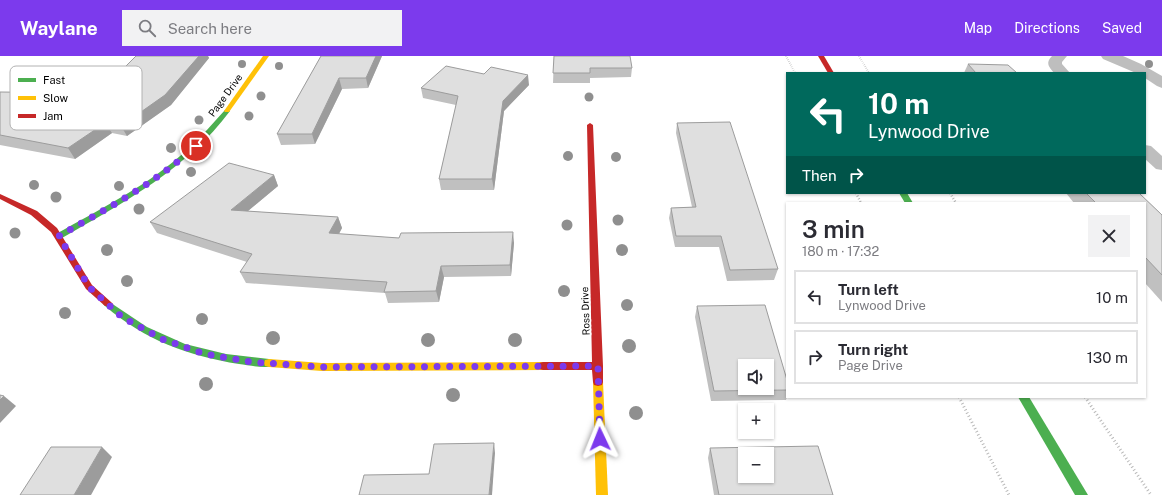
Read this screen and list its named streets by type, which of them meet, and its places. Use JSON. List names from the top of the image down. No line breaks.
{"streets":{"street":["Page Drive","Ross Drive"]},"legend":["Fast","Slow","Jam"],"page":{"header":"Waylane","search":"Search here","nav":["Map","Directions","Saved"],"turn":["10 m","Lynwood Drive"],"then":"Then","heading":["3 min","180 m · 17:32"],"list":[{"name":"Turn left","note":"Lynwood Drive","value":"10 m"},{"name":"Turn right","note":"Page Drive","value":"130 m"}],"map_buttons":["+","−"]}}
